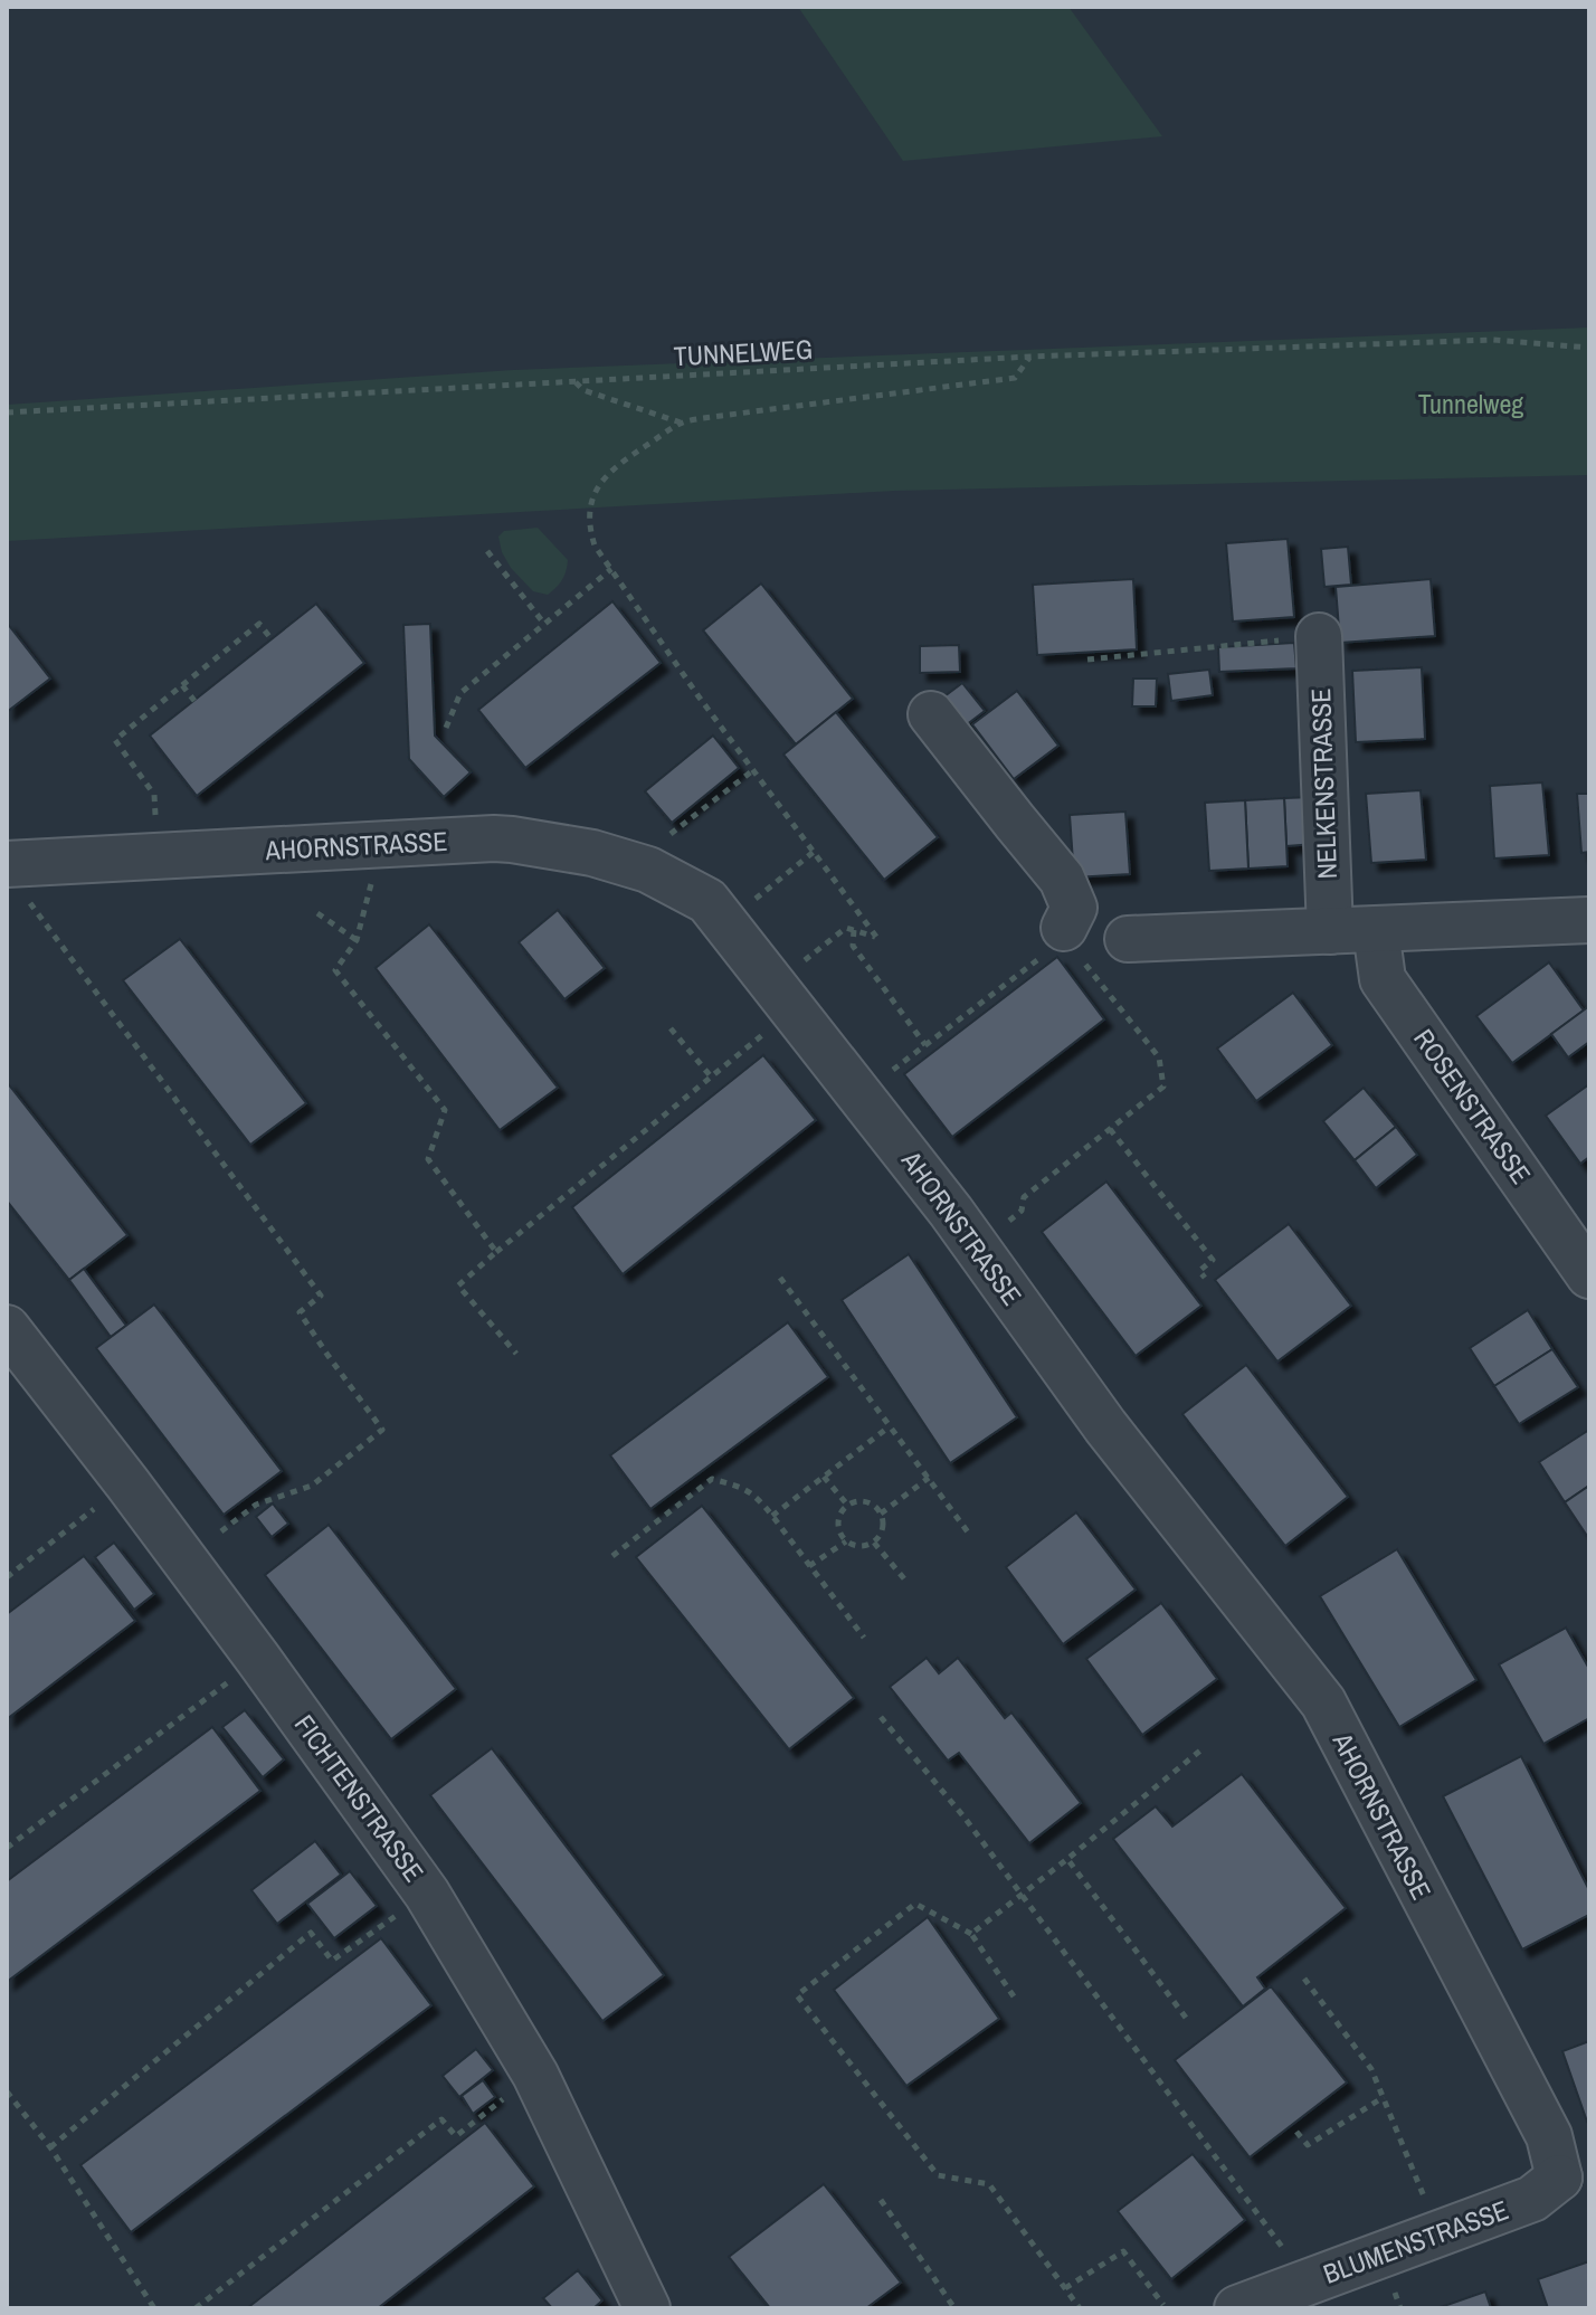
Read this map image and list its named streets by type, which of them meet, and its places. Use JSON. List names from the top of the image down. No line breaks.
{"streets":{"street":["NELKENSTRASSE","AHORNSTRASSE","ROSENSTRASSE","FICHTENSTRASSE","BLUMENSTRASSE"],"path":["TUNNELWEG"]},"crossings":[["AHORNSTRASSE","BLUMENSTRASSE"]],"parks":["Tunnelweg"]}
